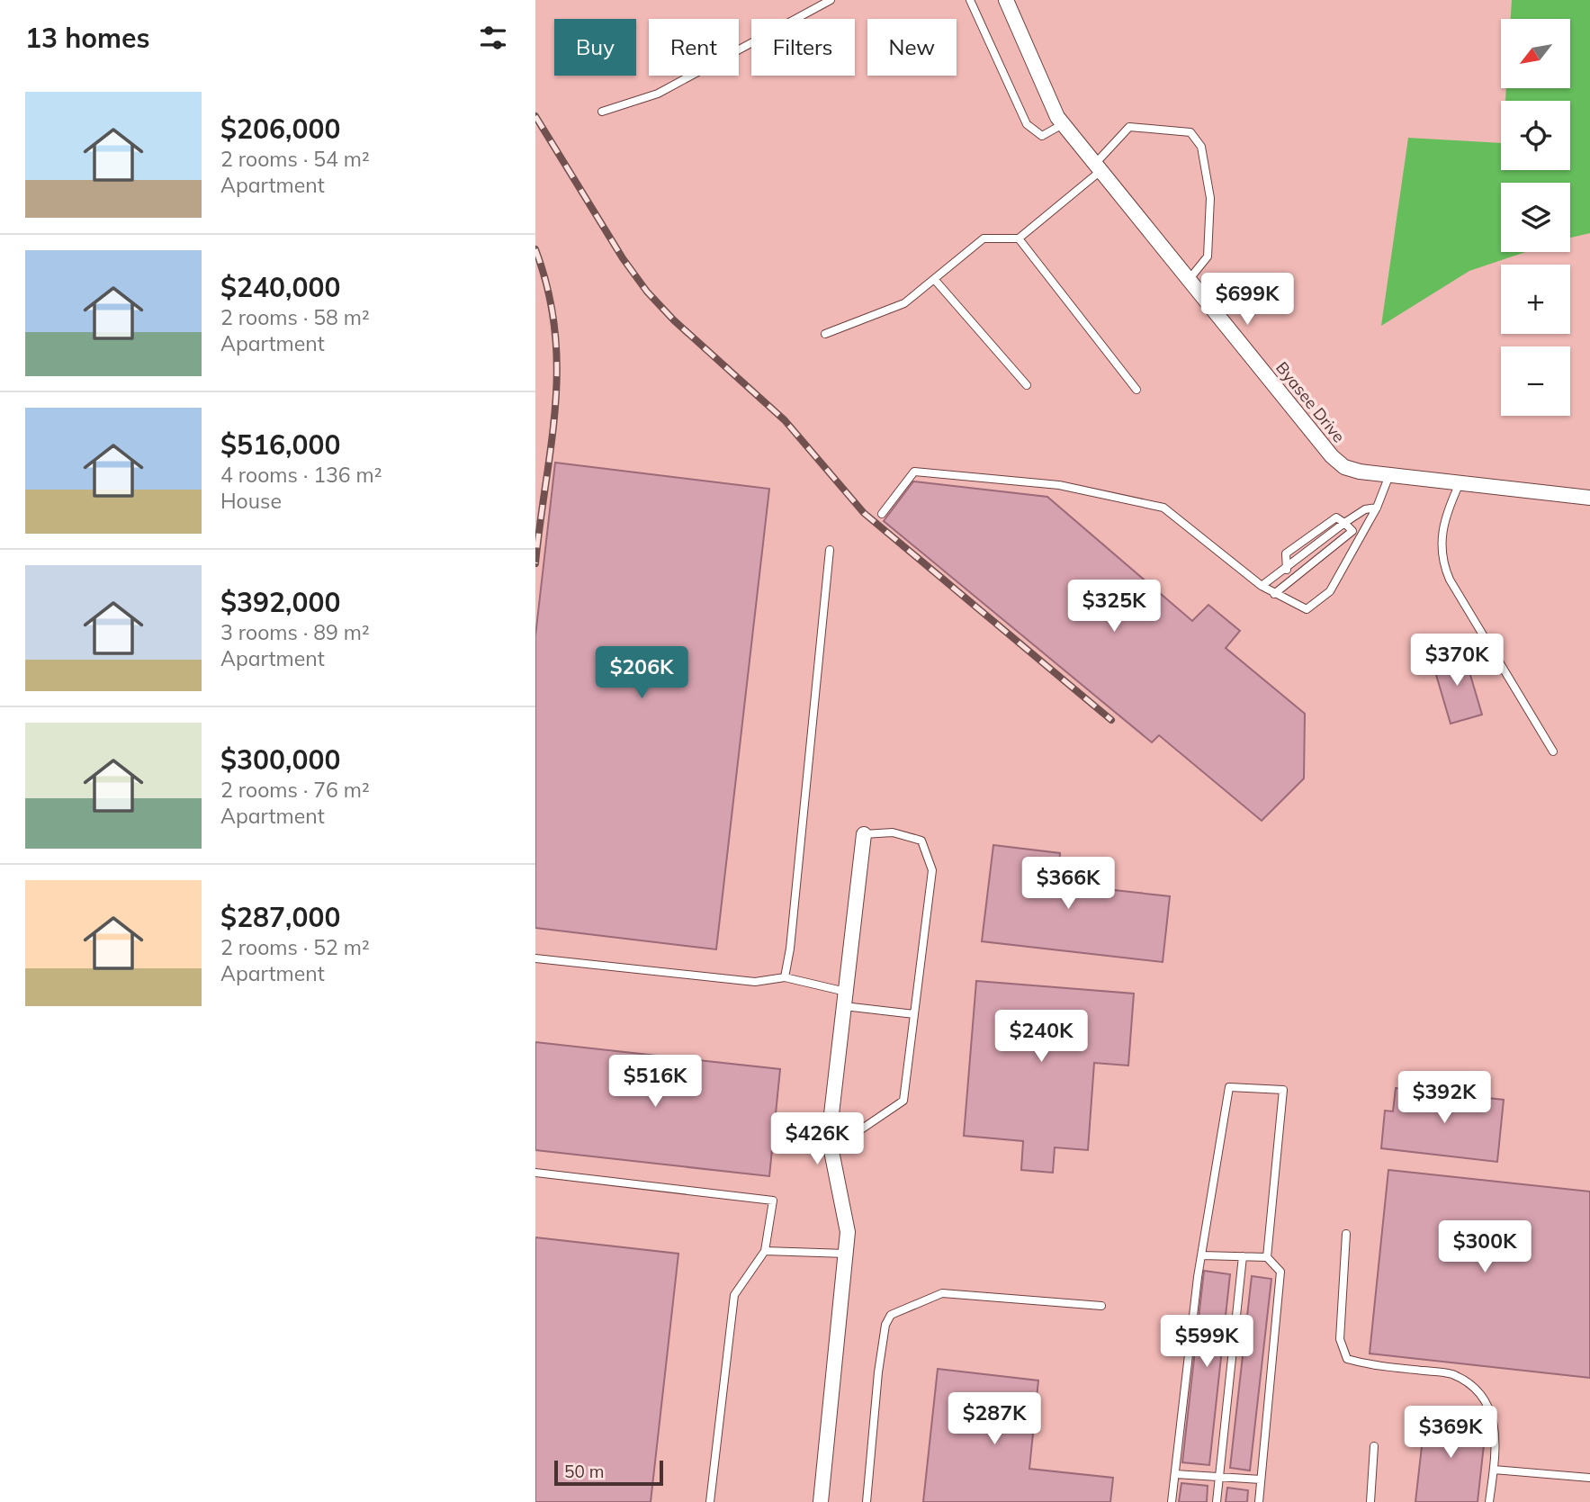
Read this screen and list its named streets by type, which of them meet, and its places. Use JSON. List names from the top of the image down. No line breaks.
{"streets":{"street":["Byasee Drive"]},"scale_bar":"50 m","north":"bottom left","page":{"heading":"13 homes","map_buttons":["+","−"],"chip":["Buy","Rent","Filters","New"],"list":[{"name":"$206,000","note":"2 rooms · 54 m² · Apartment"},{"name":"$240,000","note":"2 rooms · 58 m² · Apartment"},{"name":"$516,000","note":"4 rooms · 136 m² · House"},{"name":"$392,000","note":"3 rooms · 89 m² · Apartment"},{"name":"$300,000","note":"2 rooms · 76 m² · Apartment"},{"name":"$287,000","note":"2 rooms · 52 m² · Apartment"}],"price":["$699K","$325K","$370K","$206K","$366K","$240K","$516K","$392K","$426K","$300K","$599K","$287K","$369K"],"scale":"50 m"}}
